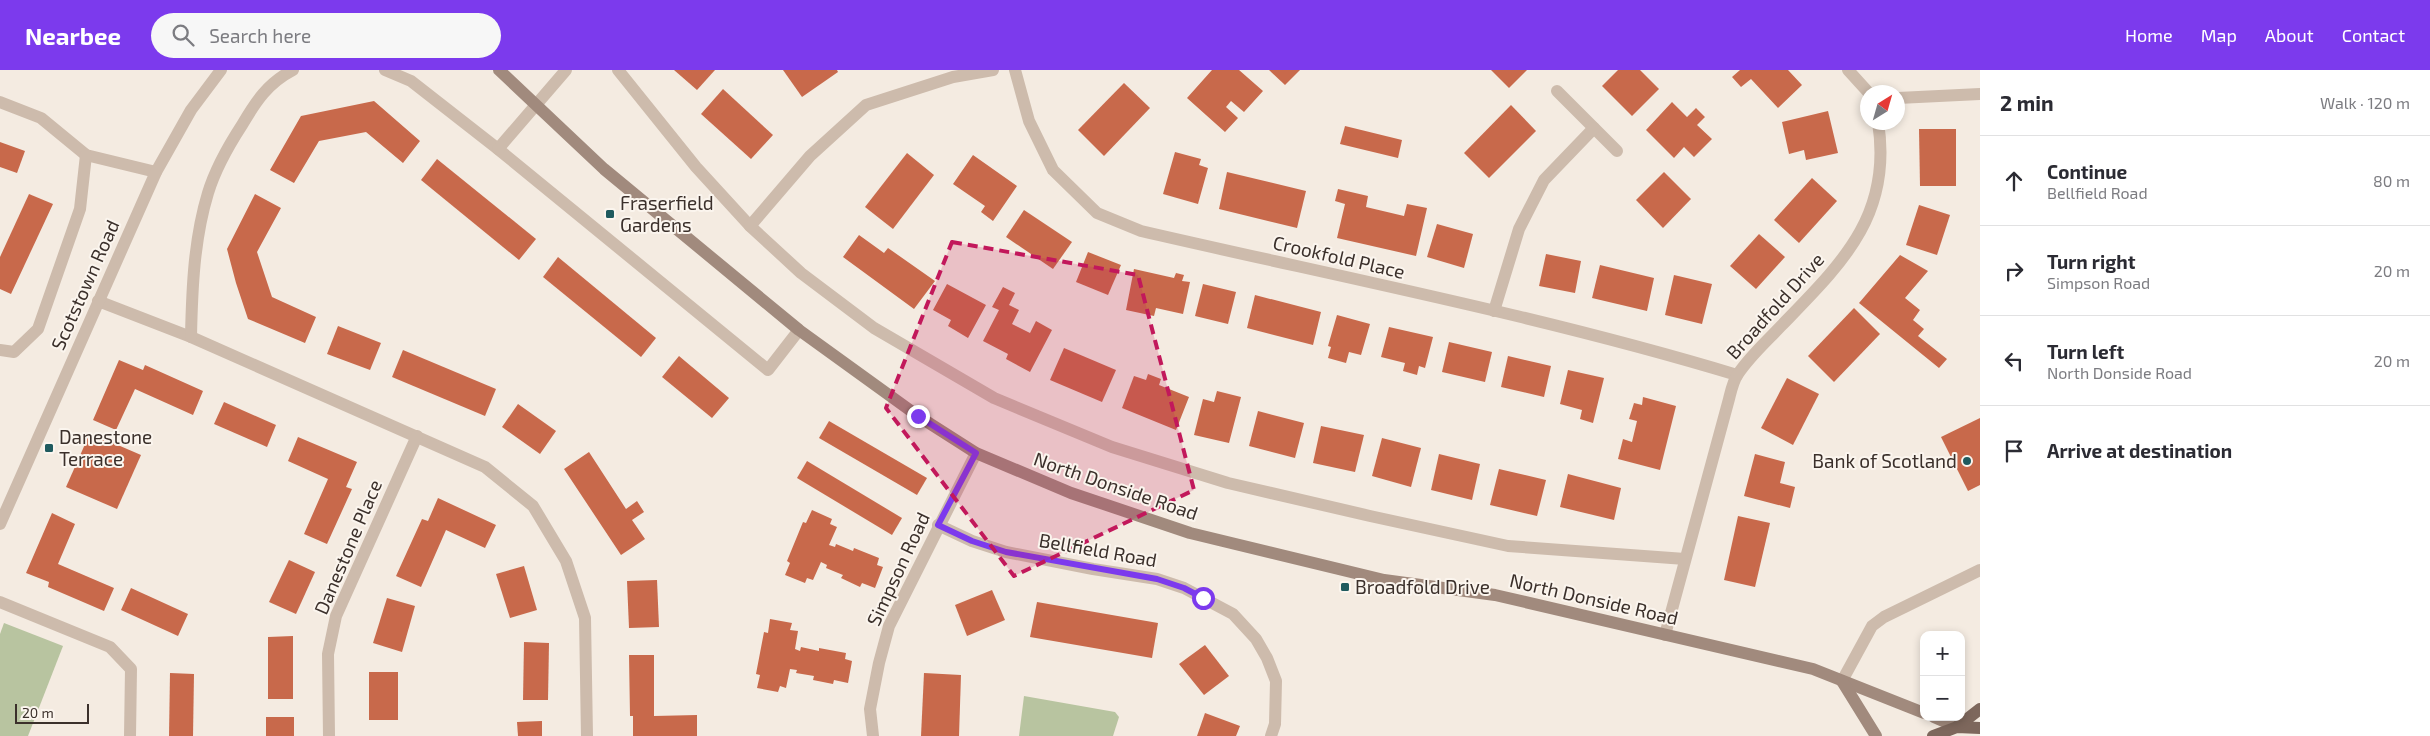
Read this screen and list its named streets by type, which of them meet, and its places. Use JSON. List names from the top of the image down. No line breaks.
{"streets":{"main road":["North Donside Road"],"street":["Crookfold Place","Scotstown Road","Broadfold Drive","Danestone Place","Bellfield Road","Simpson Road"]},"crossings":[["Crookfold Place","Broadfold Drive"],["Broadfold Drive","North Donside Road"],["North Donside Road","Simpson Road"],["Bellfield Road","Simpson Road"]],"places":{"transit":["Fraserfield Gardens","Danestone Terrace","Broadfold Drive"],"other":["Bank of Scotland"]},"scale_bar":"20 m","north":"top right","page":{"header":"Nearbee","search":"Search here","nav":["Home","Map","About","Contact"],"heading":["2 min","Walk · 120 m"],"list":[["Continue","Bellfield Road","80 m"],["Turn right","Simpson Road","20 m"],["Turn left","North Donside Road","20 m"],"Arrive at destination"],"map_buttons":["+","−"],"scale":"20 m"}}
